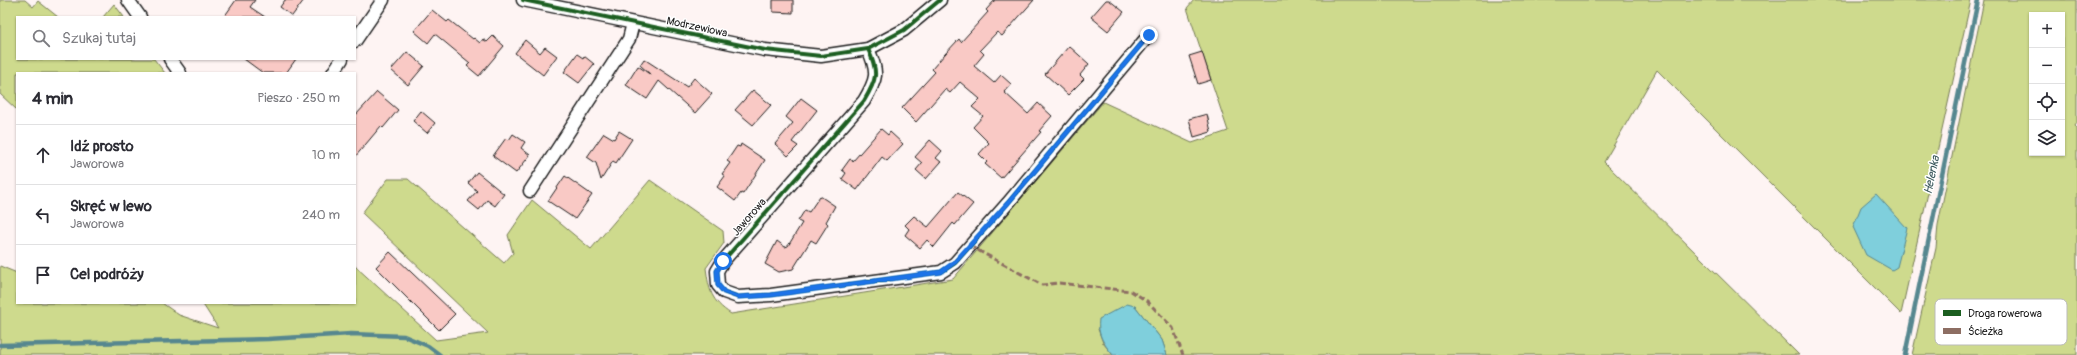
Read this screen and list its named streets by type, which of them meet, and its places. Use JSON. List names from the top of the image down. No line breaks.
{"streets":{"street":["Modrzewiowa","Jaworowa"]},"crossings":[["Modrzewiowa","Jaworowa"]],"water":["Helenka"],"legend":["Droga rowerowa","Ścieżka"],"page":{"map_buttons":["+","−"],"search":"Szukaj tutaj","heading":["4 min","Pieszo · 250 m"],"list":[["Idź prosto","Jaworowa","10 m"],["Skręć w lewo","Jaworowa","240 m"],"Cel podróży"]}}
